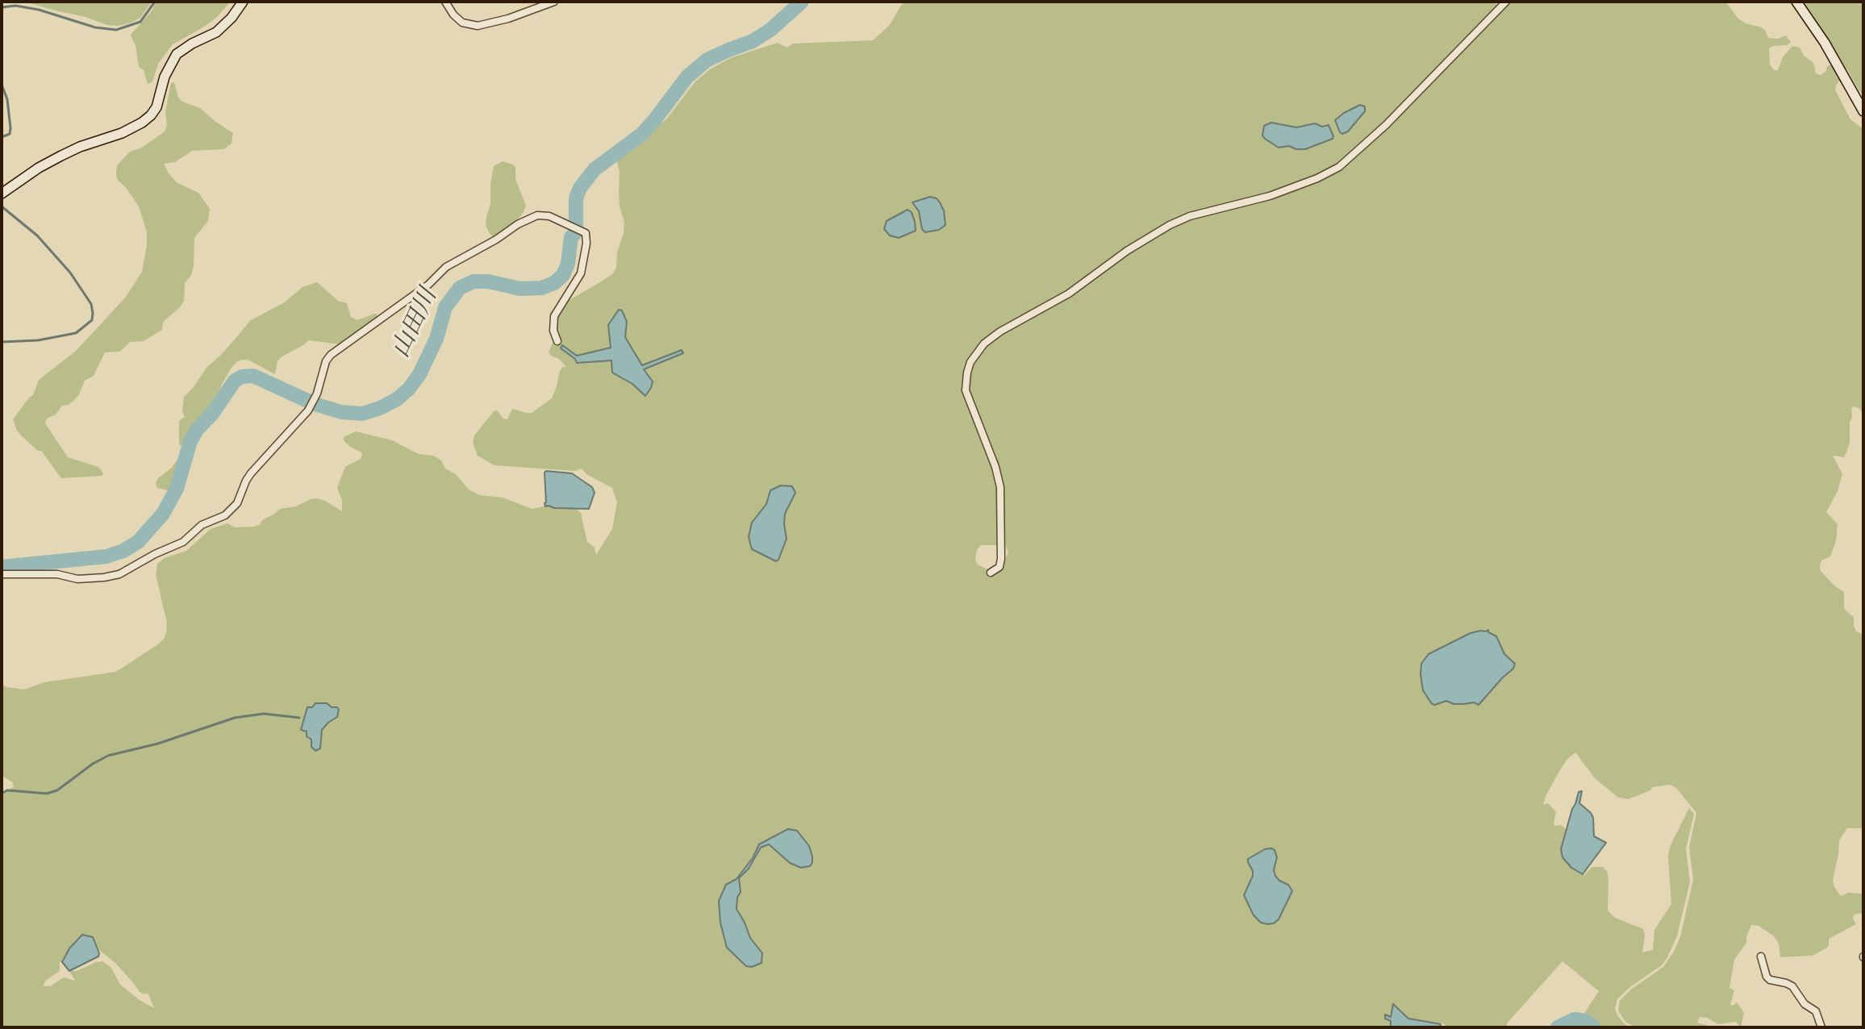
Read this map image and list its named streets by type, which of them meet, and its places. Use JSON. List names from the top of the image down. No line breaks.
{"water":["山田川"]}
